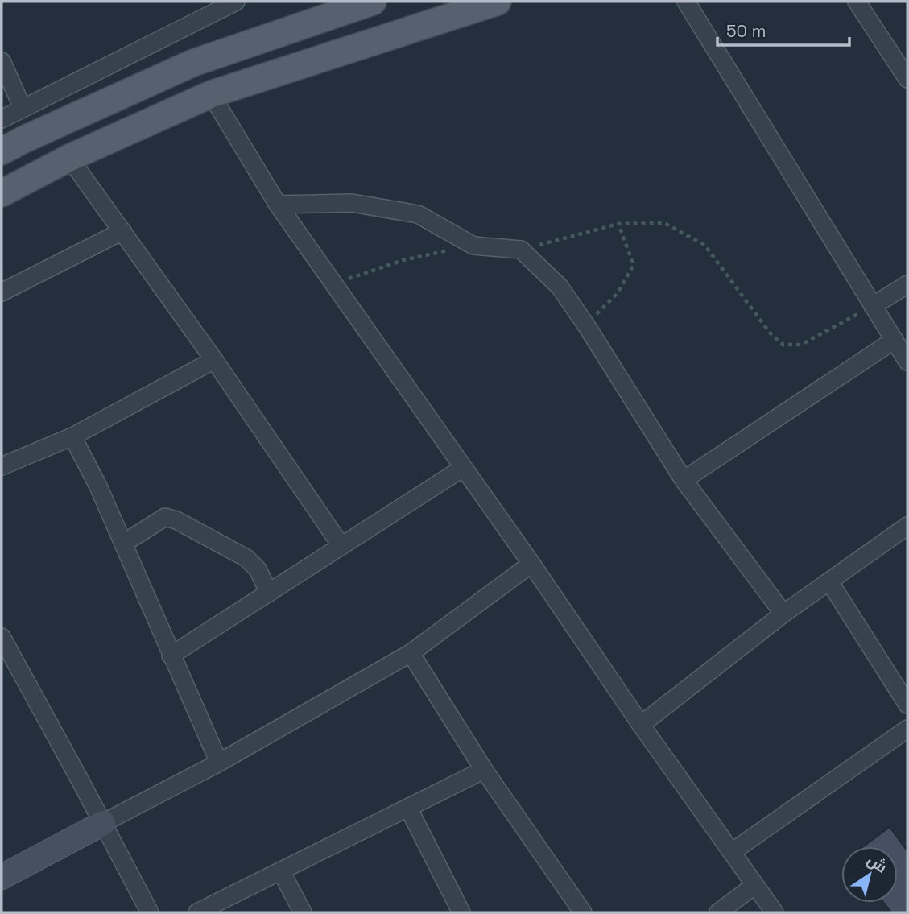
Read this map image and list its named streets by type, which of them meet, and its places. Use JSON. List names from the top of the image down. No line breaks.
{"scale_bar":"50 m","north":"top right"}
